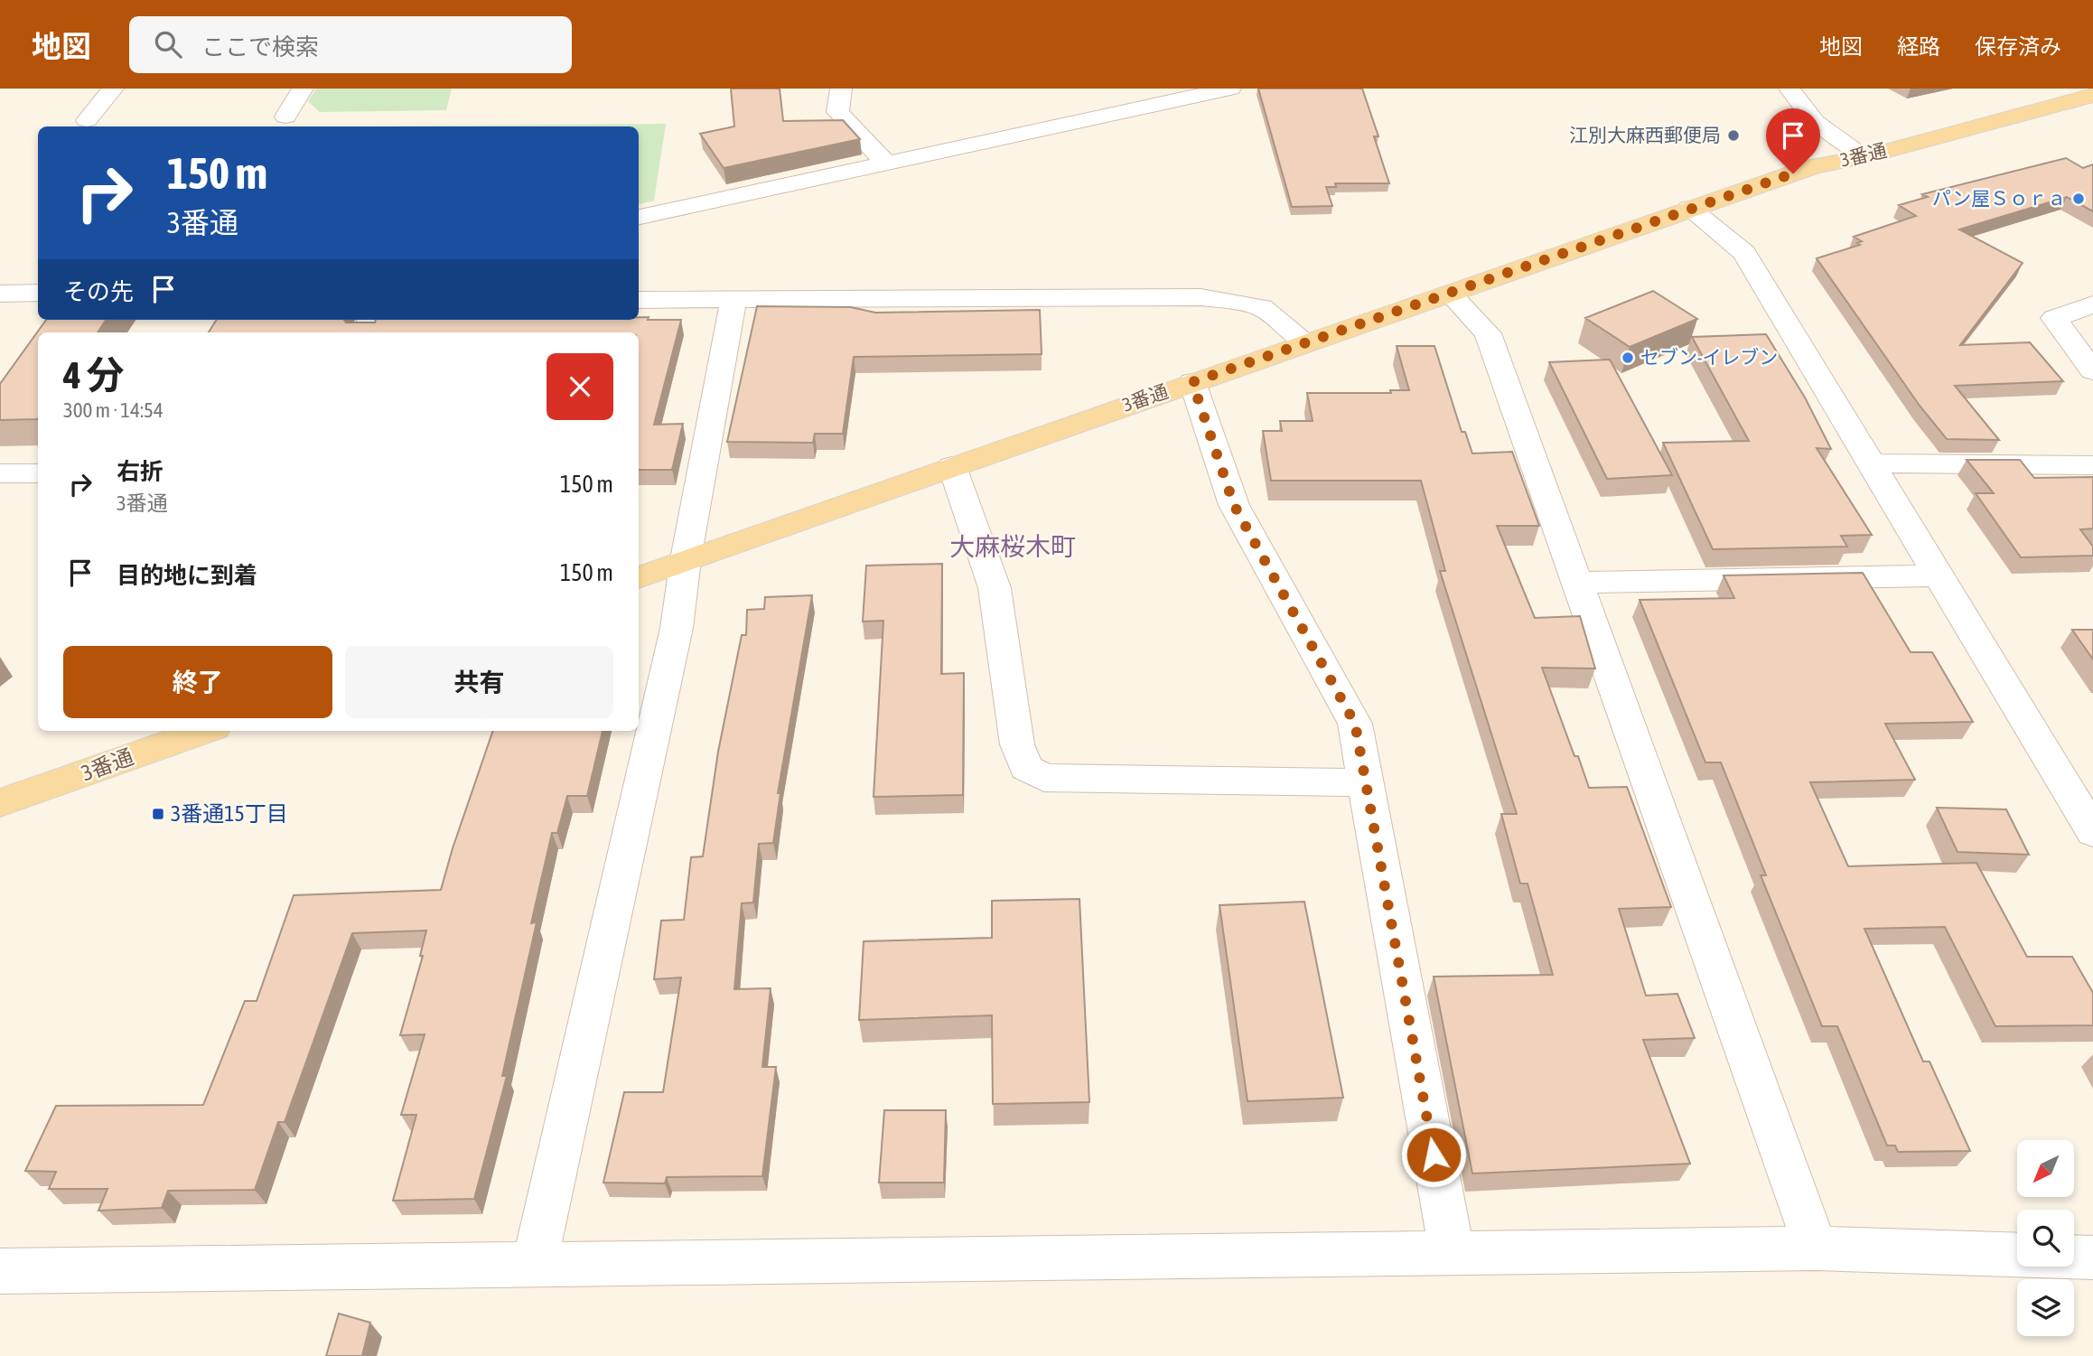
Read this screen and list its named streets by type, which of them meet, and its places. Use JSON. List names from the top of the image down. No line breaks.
{"streets":{"main road":["3番通"]},"districts":["大麻桜木町"],"places":{"other":["江別大麻西郵便局","パン屋Ｓｏｒａ","セブン-イレブン"],"transit":["3番通15丁目"]},"north":"bottom left","page":{"header":"地図","search":"ここで検索","nav":["地図","経路","保存済み"],"turn":["150 m","3番通"],"then":"その先","heading":["4 分","300 m · 14:54"],"list":[{"name":"右折","note":"3番通","value":"150 m"},{"name":"目的地に到着","value":"150 m"}],"buttons":["終了","共有"]}}
